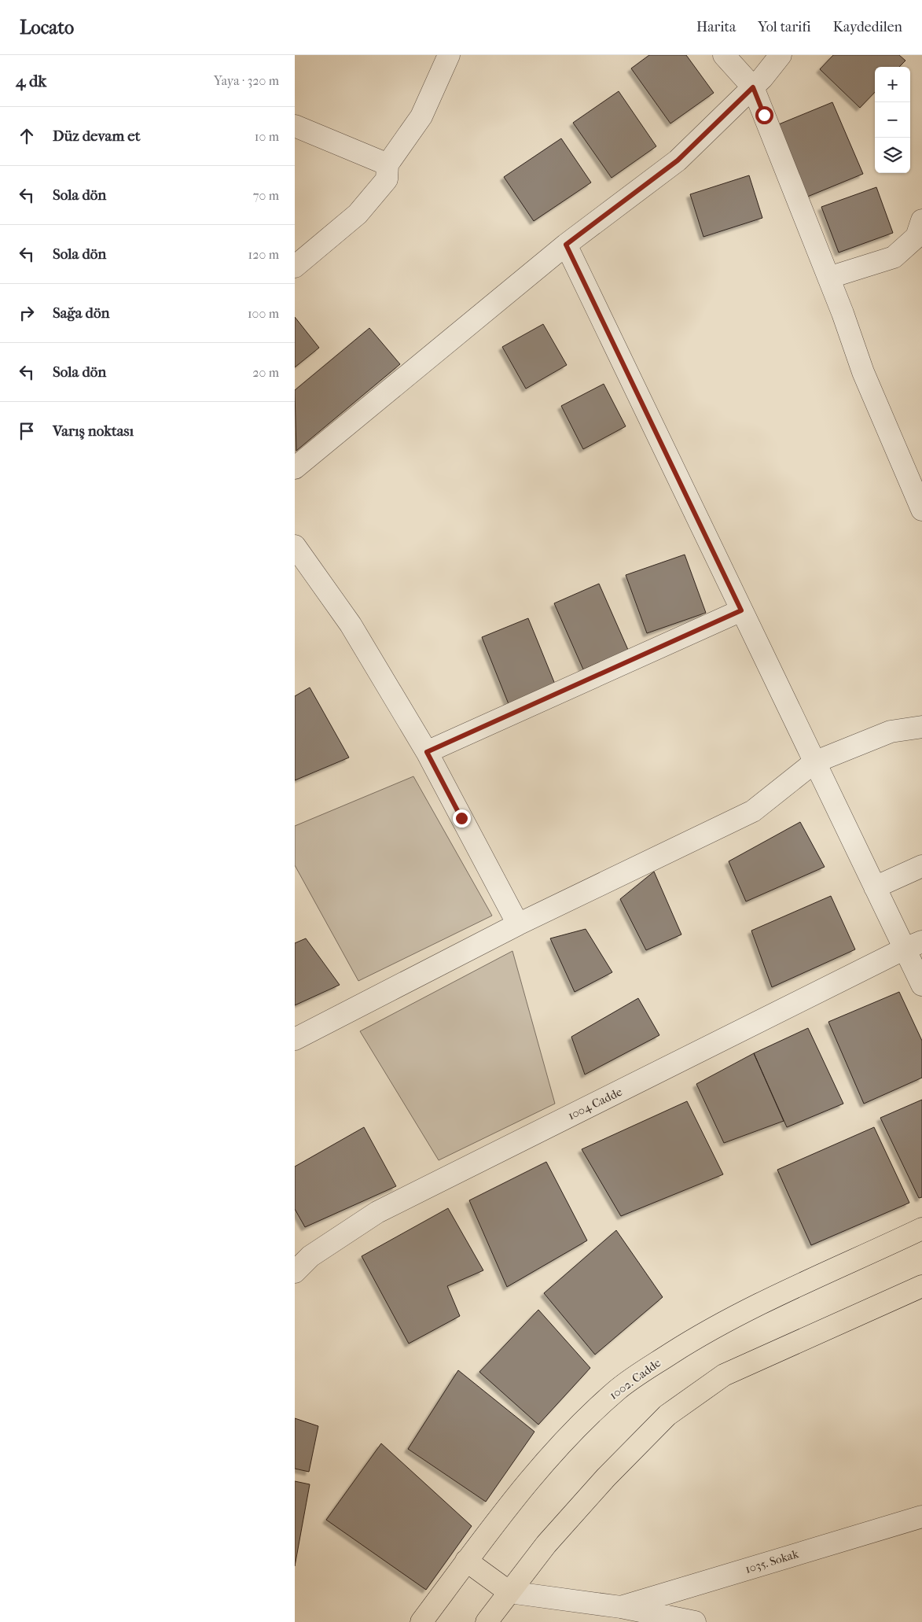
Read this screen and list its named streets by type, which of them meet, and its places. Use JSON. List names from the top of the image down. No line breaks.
{"streets":{"main road":["1002. Cadde"],"street":["1004 Cadde","1035. Sokak"]},"page":{"header":"Locato","nav":["Harita","Yol tarifi","Kaydedilen"],"heading":["4 dk","Yaya · 320 m"],"map_buttons":["+","−"],"list":[["Düz devam et","10 m"],["Sola dön","70 m"],["Sola dön","120 m"],["Sağa dön","100 m"],["Sola dön","20 m"],"Varış noktası"]}}
